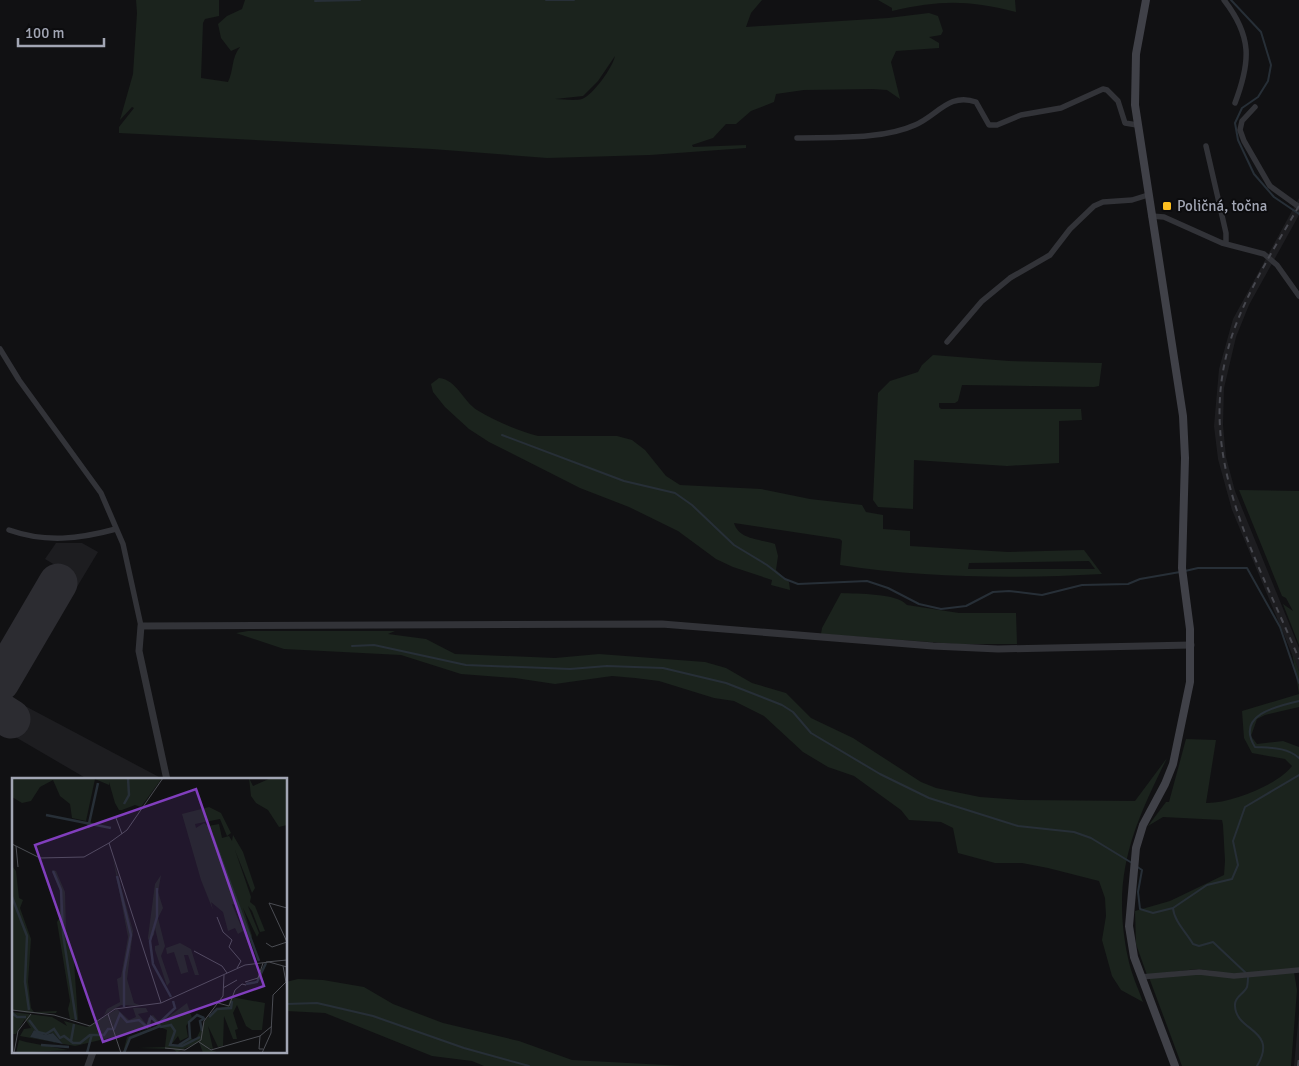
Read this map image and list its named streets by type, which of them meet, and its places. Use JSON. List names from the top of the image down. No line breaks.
{"places":{"transit":["Poličná, točna"]},"scale_bar":"100 m"}
